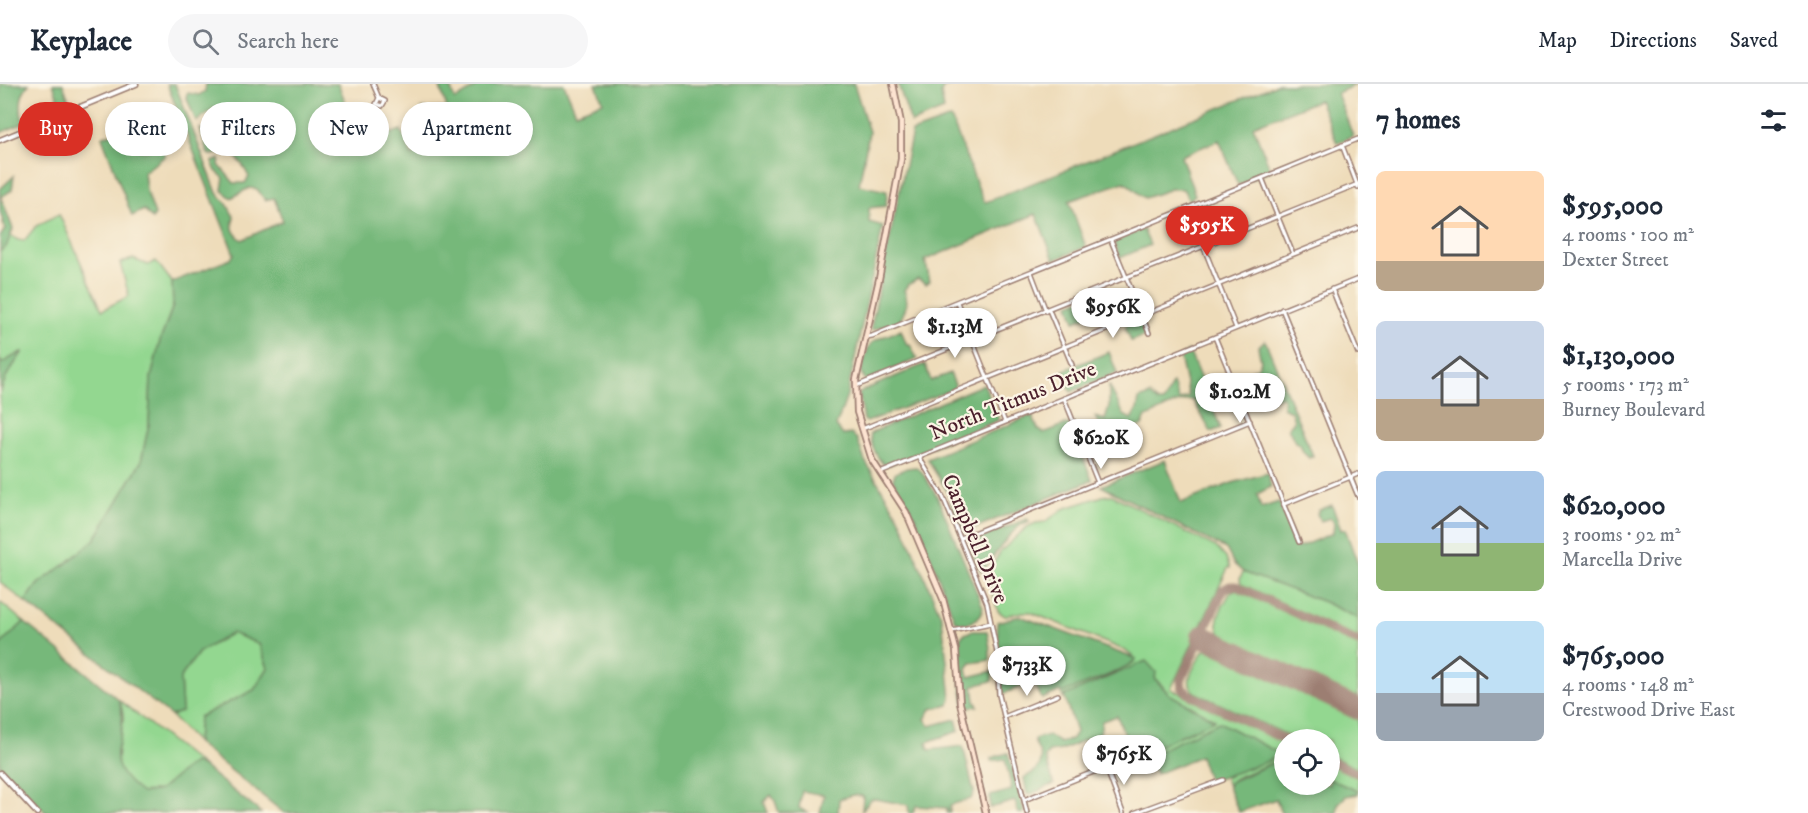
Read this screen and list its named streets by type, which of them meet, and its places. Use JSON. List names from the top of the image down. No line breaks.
{"streets":{"street":["North Titmus Drive","Campbell Drive"]},"crossings":[["North Titmus Drive","Campbell Drive"]],"page":{"header":"Keyplace","search":"Search here","nav":["Map","Directions","Saved"],"heading":"7 homes","chip":["Buy","Rent","Filters","New","Apartment"],"list":[{"name":"$595,000","note":"4 rooms · 100 m² · Dexter Street"},{"name":"$1,130,000","note":"5 rooms · 173 m² · Burney Boulevard"},{"name":"$620,000","note":"3 rooms · 92 m² · Marcella Drive"},{"name":"$765,000","note":"4 rooms · 148 m² · Crestwood Drive East"}],"price":["$595K","$956K","$1.13M","$1.02M","$620K","$733K","$765K"]}}
